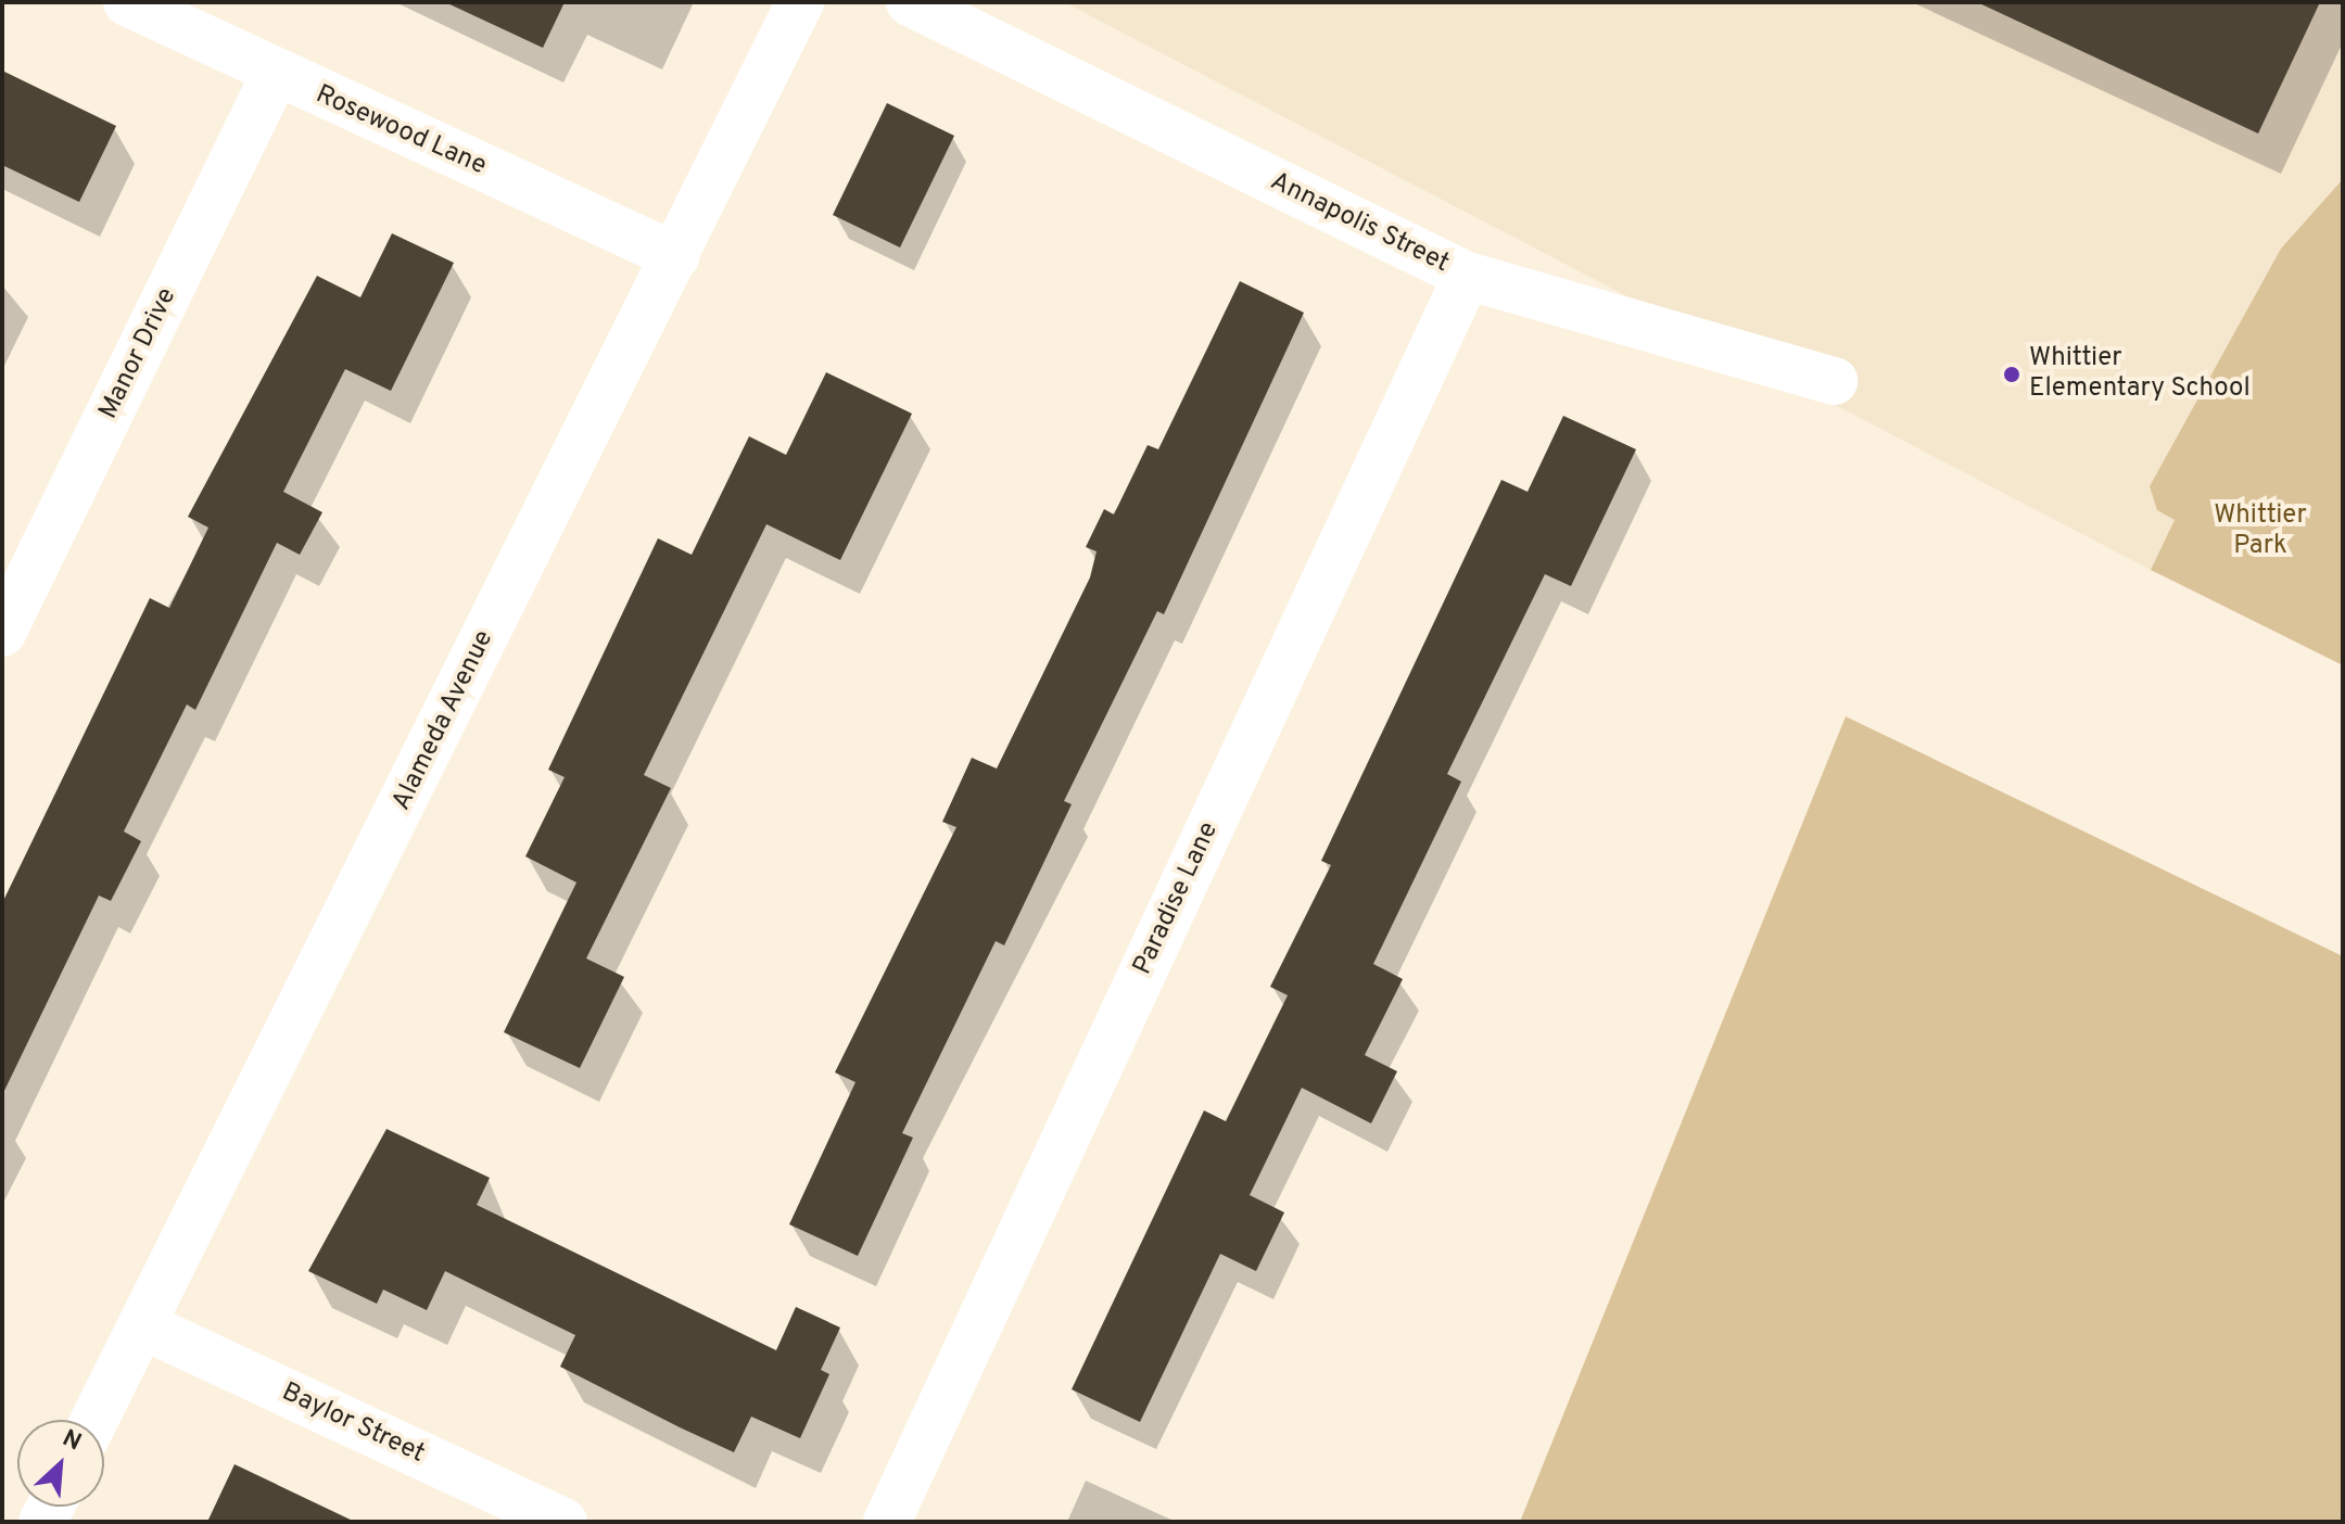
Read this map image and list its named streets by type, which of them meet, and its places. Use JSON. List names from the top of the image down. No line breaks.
{"streets":{"street":["Rosewood Lane","Annapolis Street","Manor Drive","Alameda Avenue","Paradise Lane","Baylor Street"]},"crossings":[["Rosewood Lane","Manor Drive"],["Rosewood Lane","Alameda Avenue"],["Annapolis Street","Paradise Lane"],["Alameda Avenue","Baylor Street"]],"parks":["Whittier Park"],"places":["Whittier Elementary School"],"north":"top right"}
